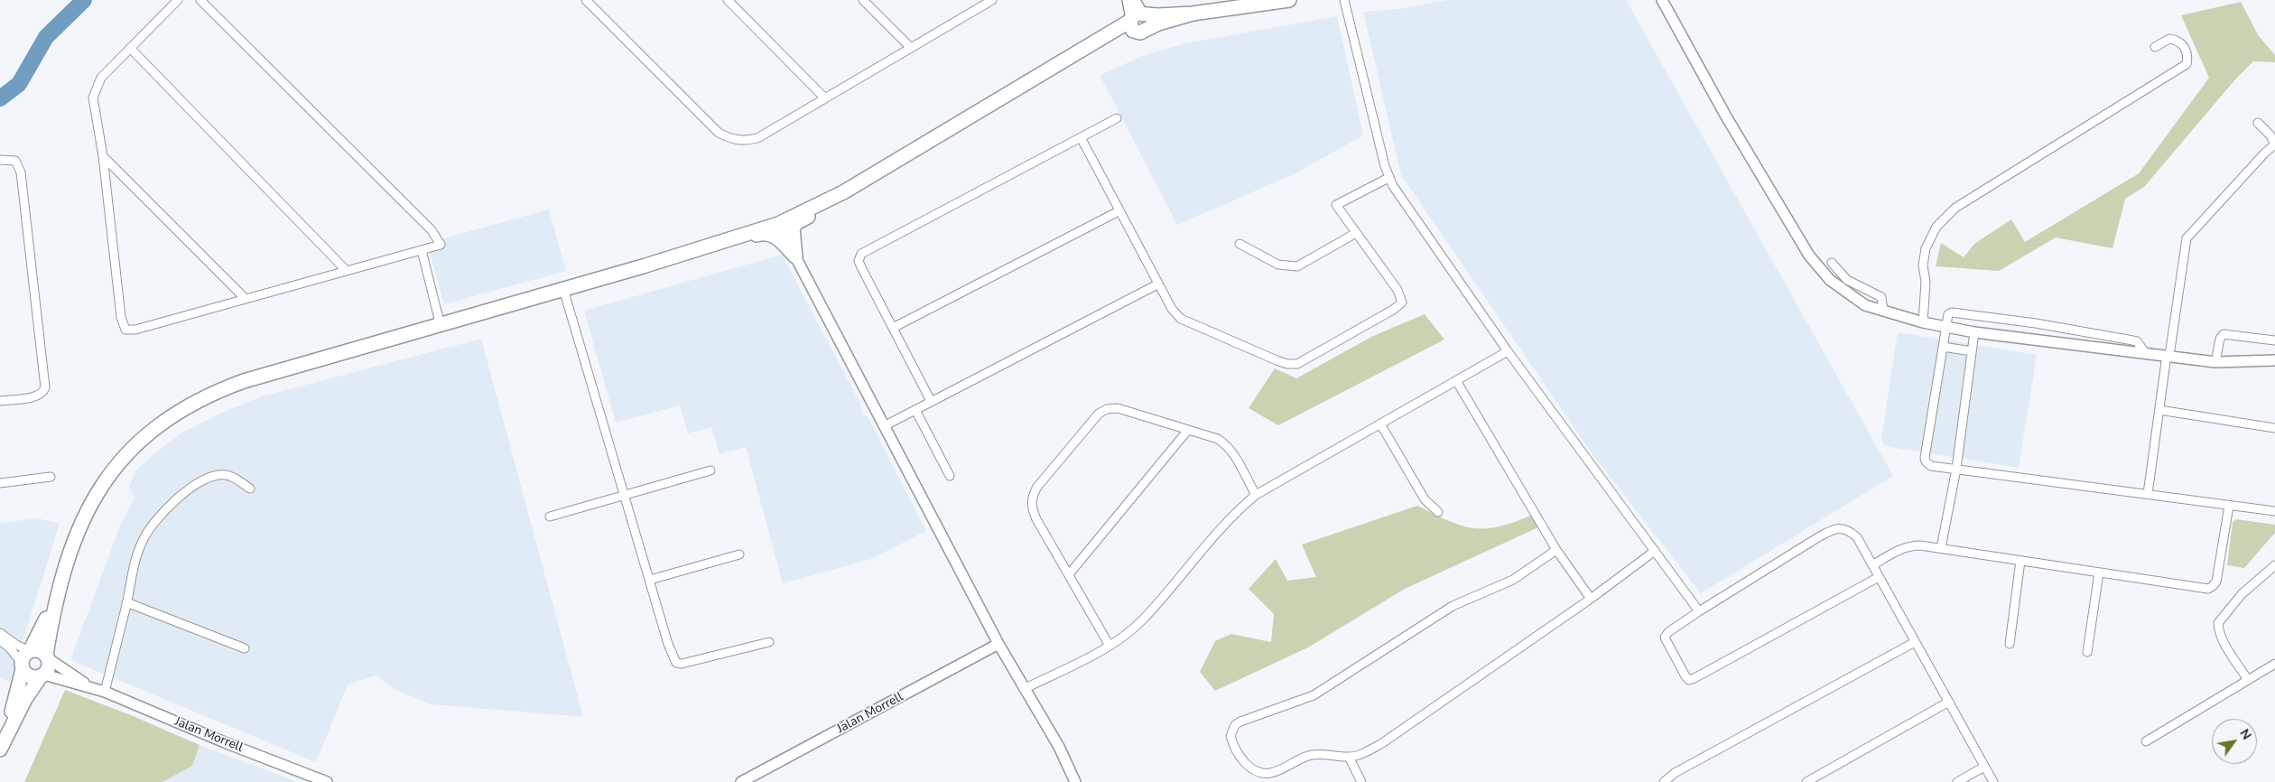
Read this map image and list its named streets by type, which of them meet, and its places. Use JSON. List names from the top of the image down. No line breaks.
{"streets":{"street":["Jalan Morrell"]},"north":"top right"}
